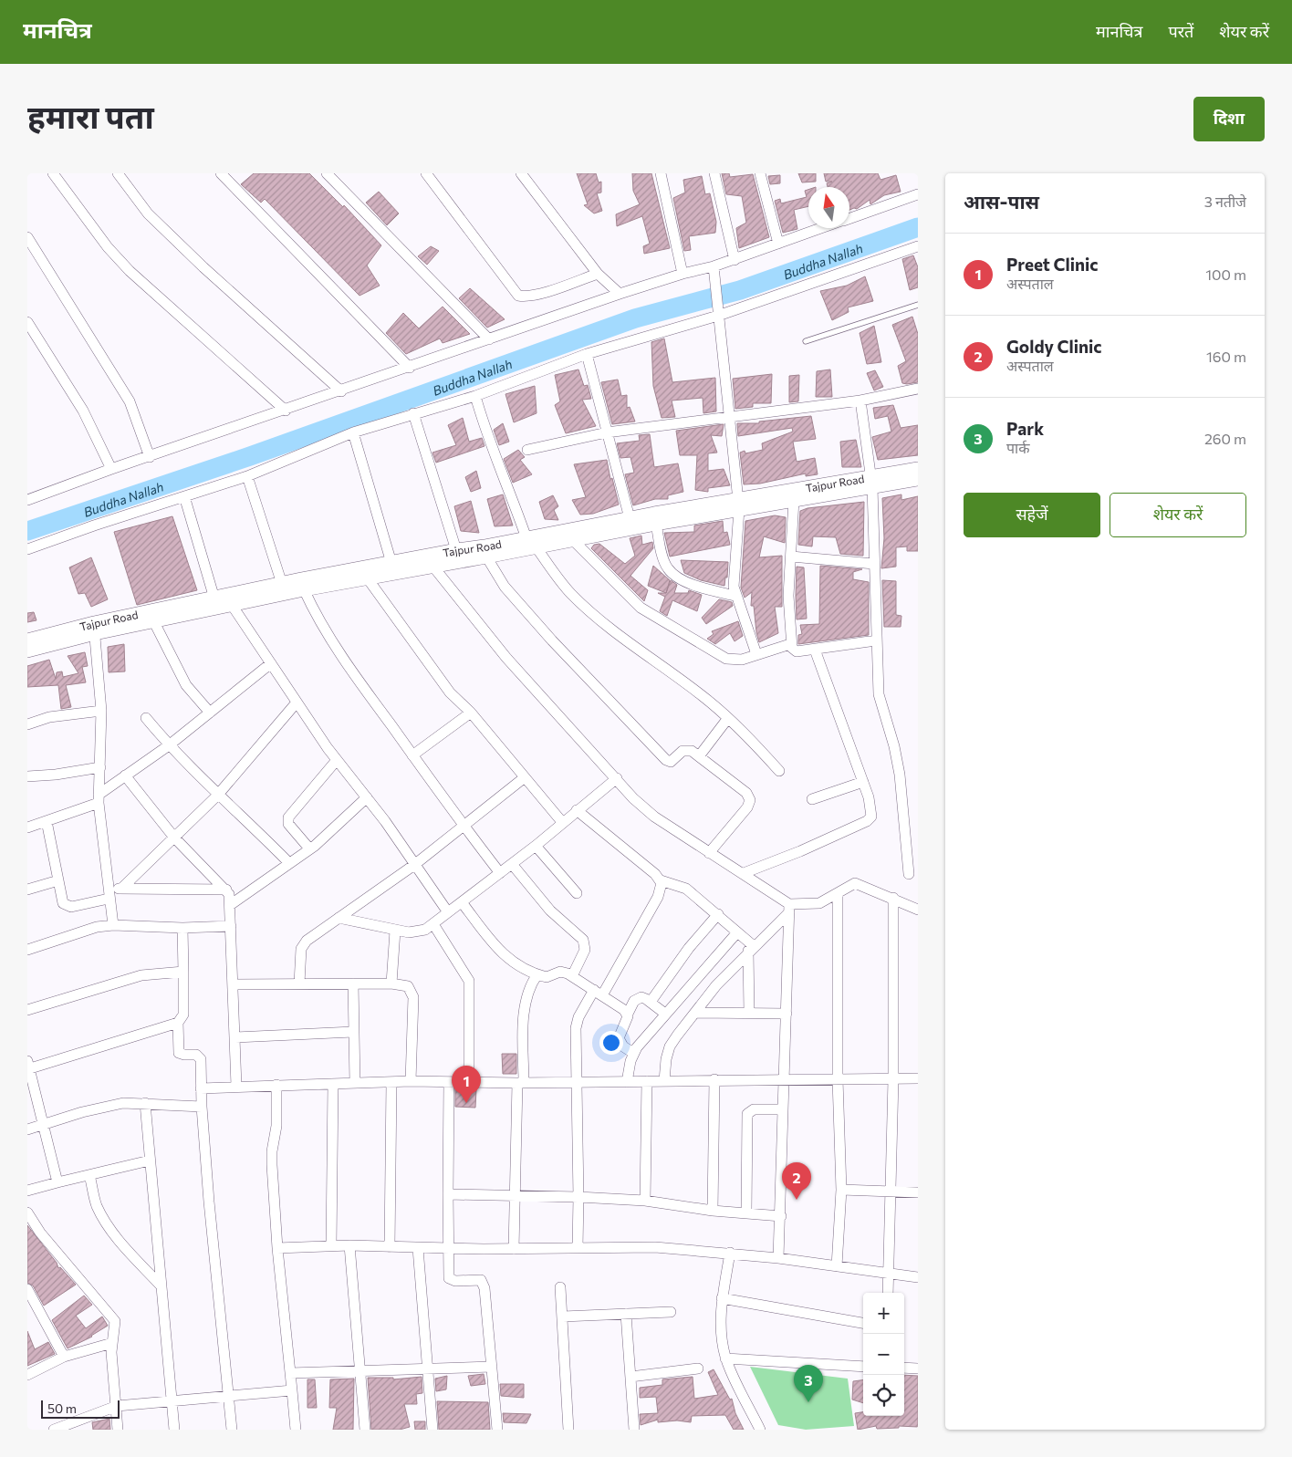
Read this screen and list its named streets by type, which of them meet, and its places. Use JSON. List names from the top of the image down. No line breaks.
{"streets":{"main road":["Tajpur Road"]},"water":["Buddha Nallah"],"scale_bar":"50 m","north":"top","page":{"header":"मानचित्र","nav":["मानचित्र","परतें","शेयर करें"],"title":"हमारा पता","buttons":["दिशा",["सहेजें","शेयर करें"]],"heading":["आस-पास","3 नतीजे"],"list":[{"mark":"1","name":"Preet Clinic","note":"अस्पताल","value":"100 m"},{"mark":"2","name":"Goldy Clinic","note":"अस्पताल","value":"160 m"},{"mark":"3","name":"Park","note":"पार्क","value":"260 m"}],"pins":["1","2","3"],"map_buttons":["+","−"],"scale":"50 m"}}
